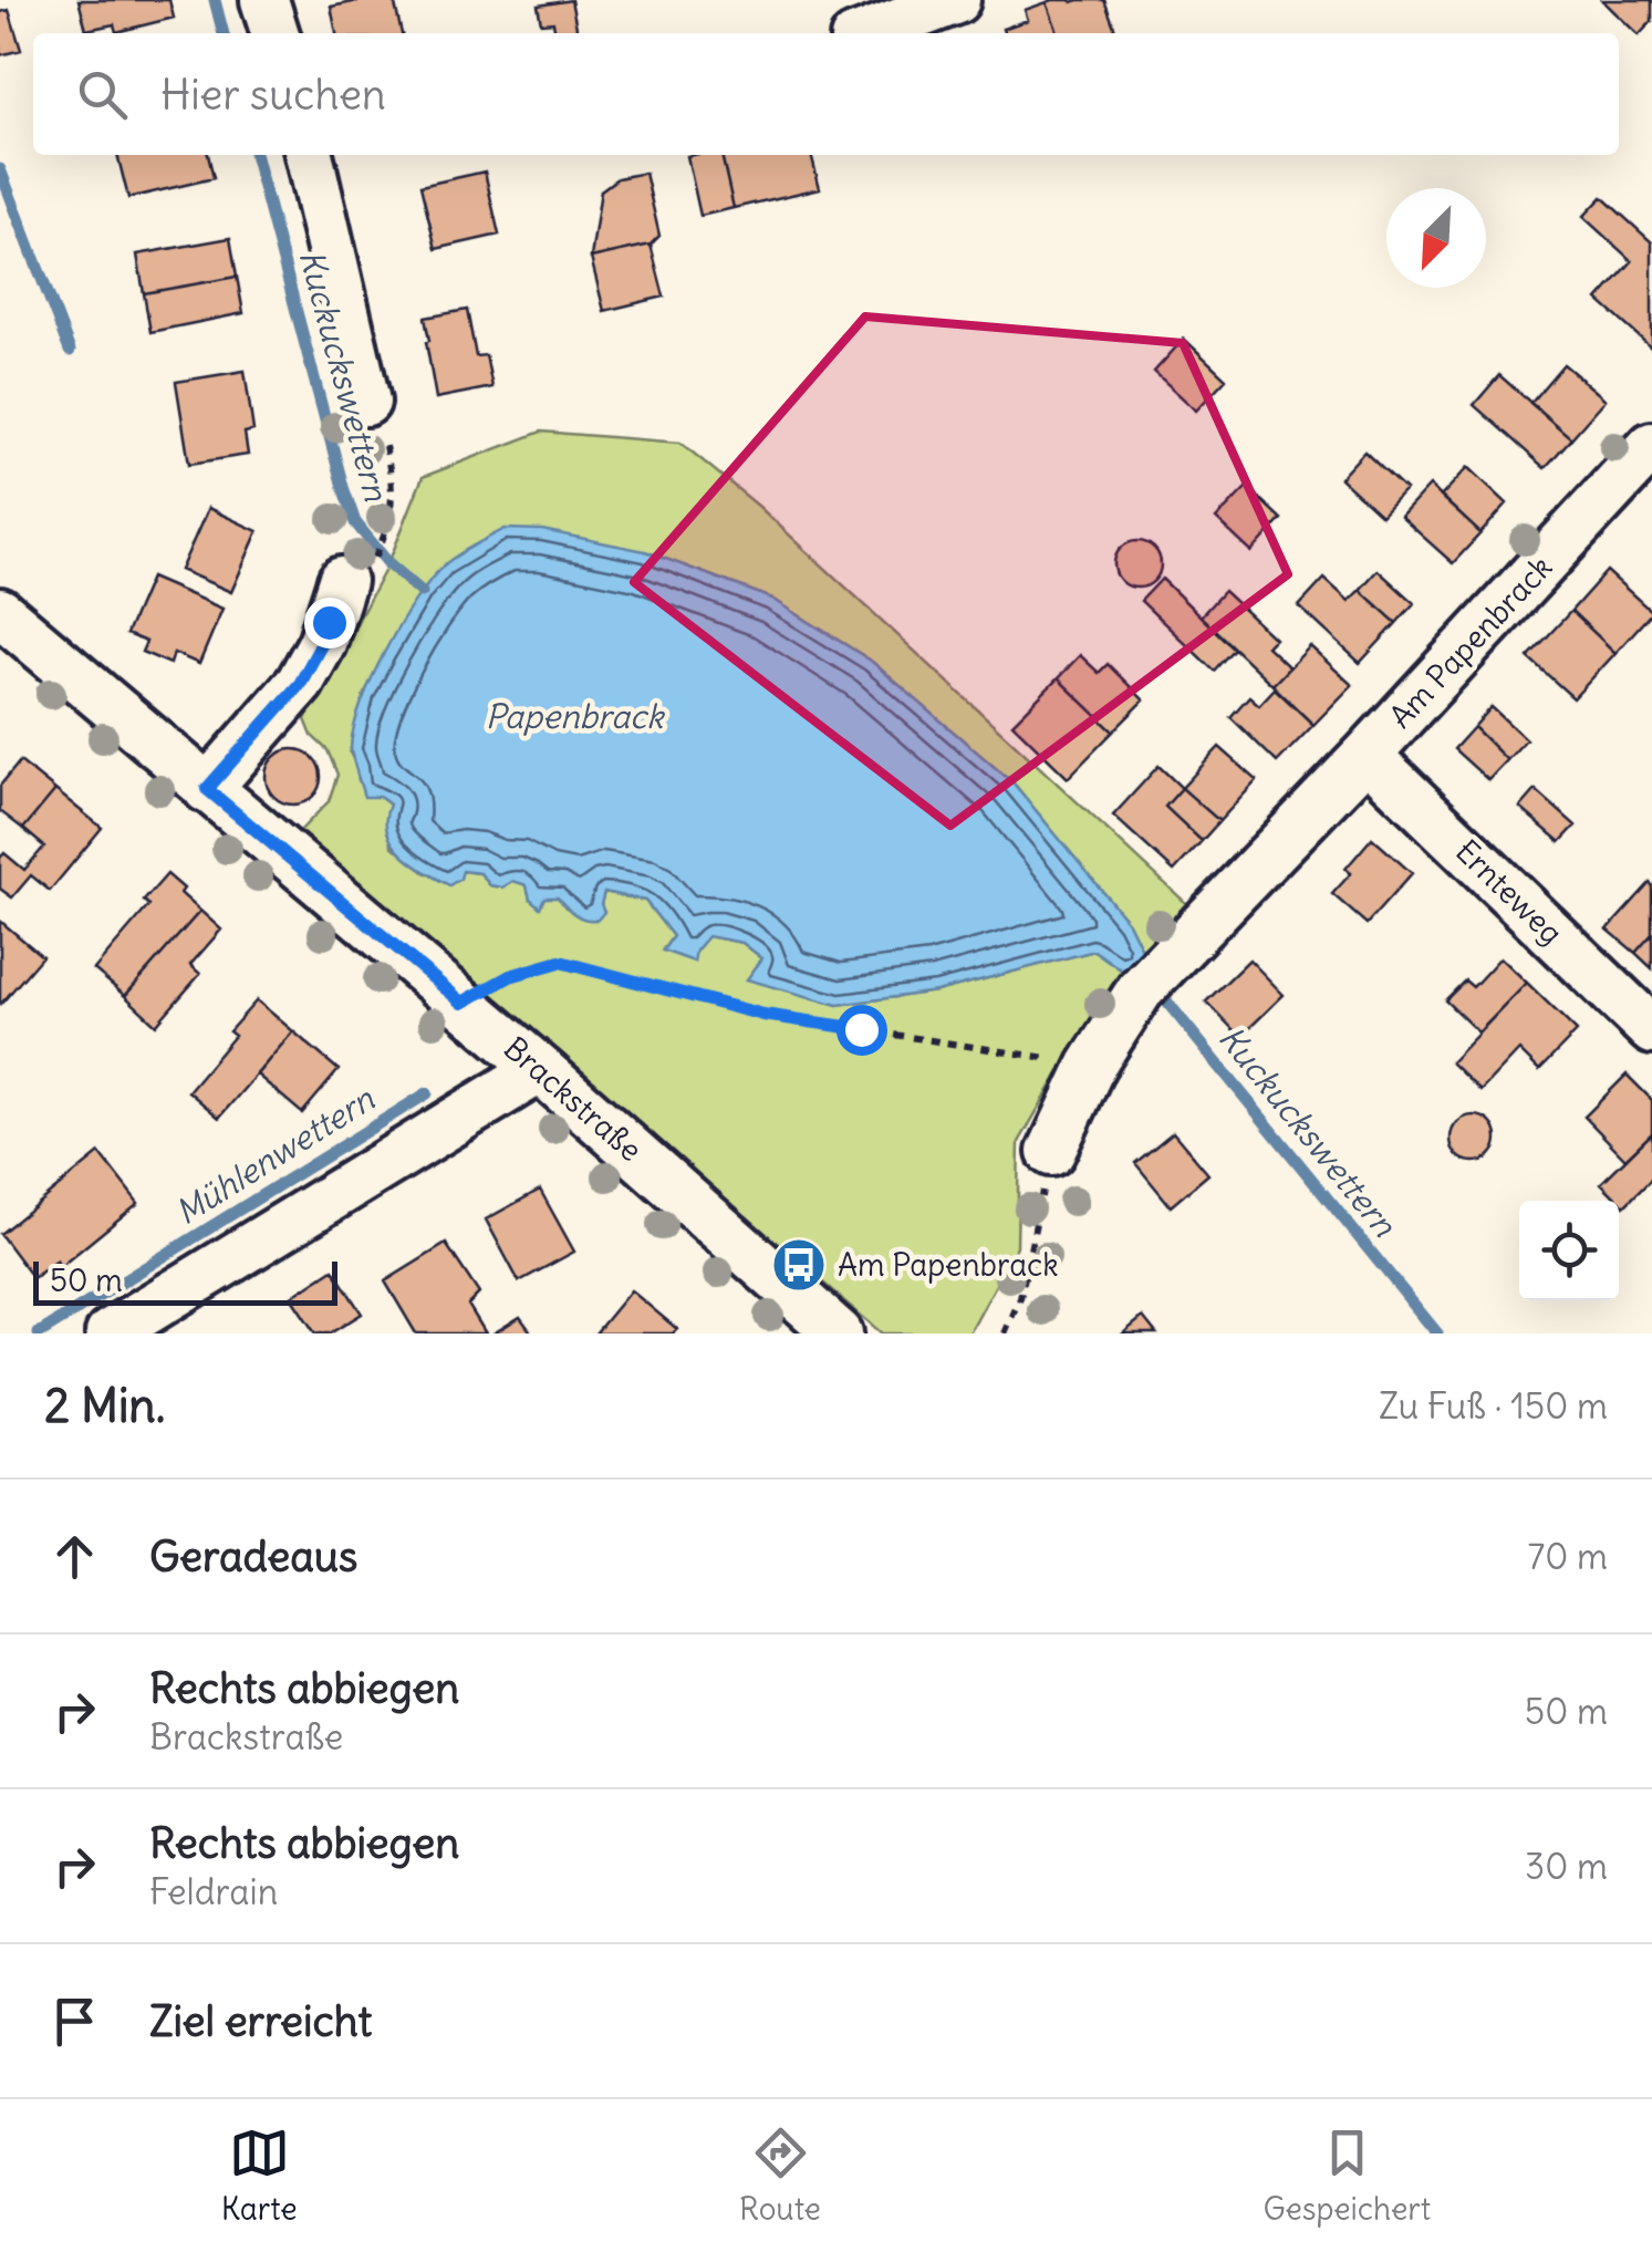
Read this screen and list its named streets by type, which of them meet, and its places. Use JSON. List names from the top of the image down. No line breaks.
{"streets":{"street":["Am Papenbrack","Ernteweg","Brackstraße"]},"crossings":[["Am Papenbrack","Ernteweg"]],"water":["Kuckuckswettern","Papenbrack","Mühlenwettern"],"places":{"bus stop":["Am Papenbrack"]},"scale_bar":"50 m","north":"bottom left","page":{"search":"Hier suchen","scale":"50 m","heading":["2 Min.","Zu Fuß · 150 m"],"list":[["Geradeaus","70 m"],["Rechts abbiegen","Brackstraße","50 m"],["Rechts abbiegen","Feldrain","30 m"],"Ziel erreicht"],"nav":["Karte","Route","Gespeichert"]}}
